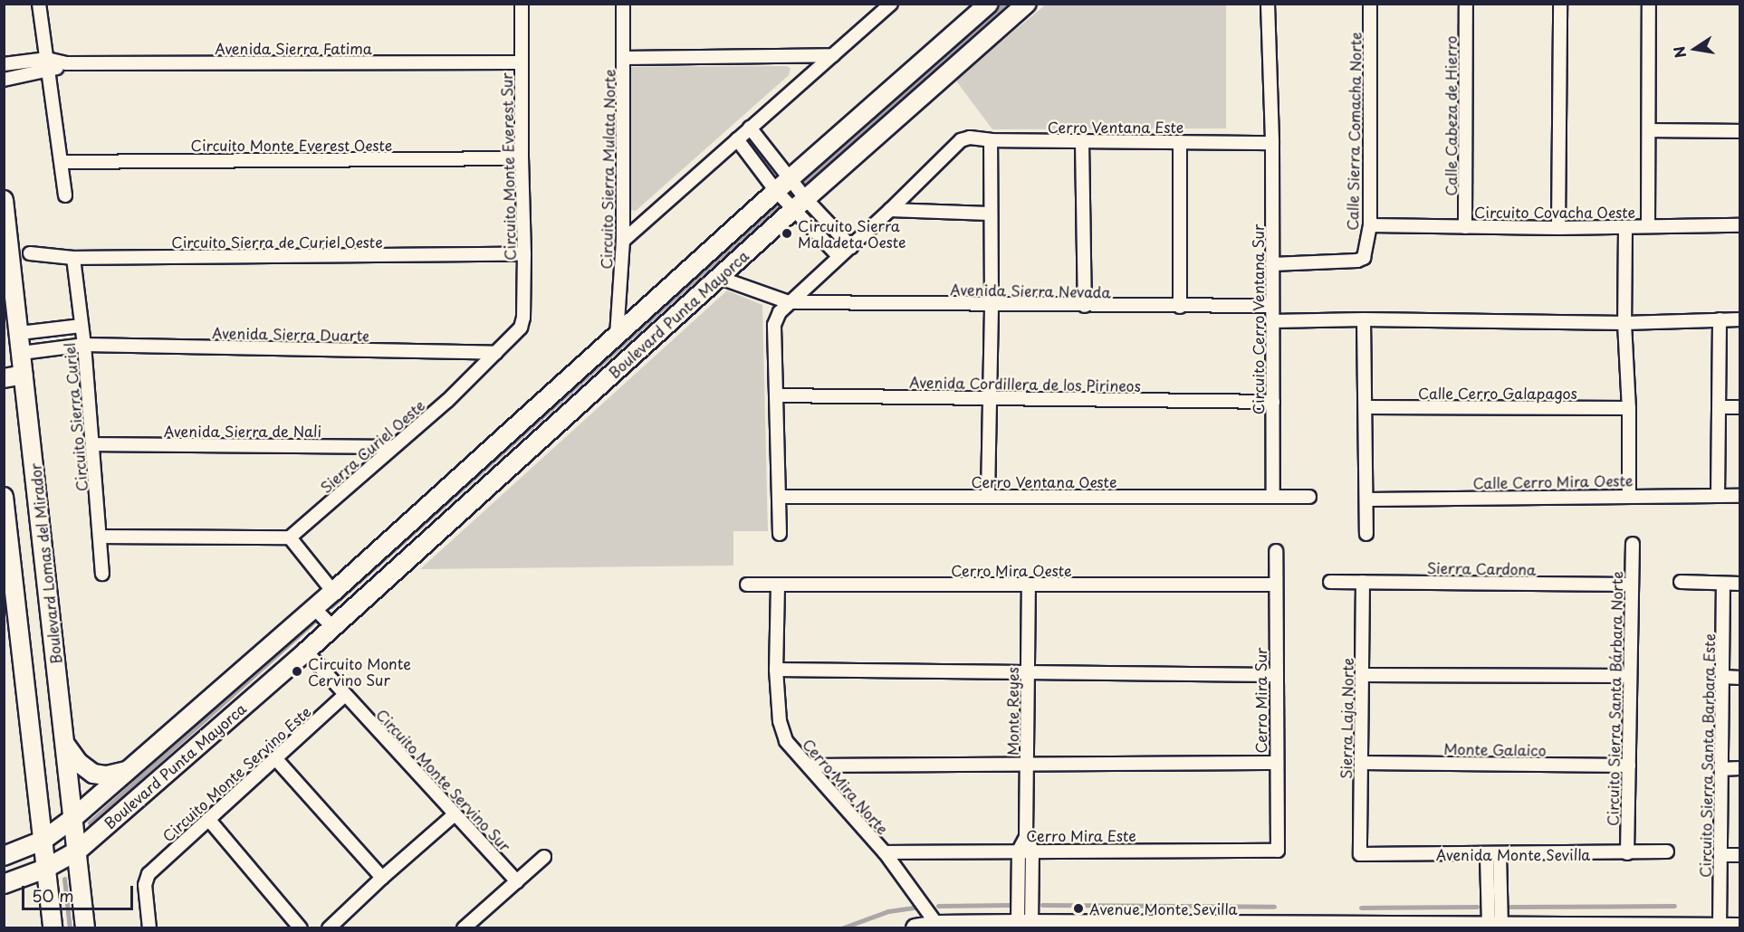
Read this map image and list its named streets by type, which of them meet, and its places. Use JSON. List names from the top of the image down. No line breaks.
{"streets":{"street":["Avenida Sierra Fatima","Calle Cabeza de Hierro","Cerro Ventana Este","Calle Sierra Comacha Norte","Circuito Monte Everest Oeste","Circuito Monte Everest Sur","Circuito Sierra Mulata Norte","Circuito Covacha Oeste","Circuito Sierra de Curiel Oeste","Avenida Sierra Nevada","Boulevard Punta Mayorca","Circuito Cerro Ventana Sur","Avenida Sierra Duarte","Avenida Cordillera de los Pirineos","Calle Cerro Galapagos","Circuito Sierra Curiel","Avenida Sierra de Nali","Sierra Curiel Oeste","Cerro Ventana Oeste","Calle Cerro Mira Oeste","Boulevard Lomas del Mirador","Sierra Cardona","Cerro Mira Oeste","Circuito Sierra Santa Bárbara Norte","Cerro Mira Sur","Monte Reyes","Sierra Laja Norte","Monte Galaico","Circuito Sierra Santa Barbara Este","Circuito Monte Servino Este","Circuito Monte Servino Sur","Cerro Mira Norte","Cerro Mira Este","Avenida Monte Sevilla"]},"crossings":[["Avenida Sierra Fatima","Circuito Monte Everest Sur"],["Calle Cabeza de Hierro","Circuito Covacha Oeste"],["Cerro Ventana Este","Circuito Cerro Ventana Sur"],["Calle Sierra Comacha Norte","Circuito Covacha Oeste"],["Calle Sierra Comacha Norte","Circuito Cerro Ventana Sur"],["Circuito Monte Everest Oeste","Circuito Monte Everest Sur"],["Circuito Monte Everest Sur","Circuito Sierra de Curiel Oeste"],["Circuito Monte Everest Sur","Sierra Curiel Oeste"],["Circuito Sierra Mulata Norte","Boulevard Punta Mayorca"],["Circuito Sierra de Curiel Oeste","Circuito Sierra Curiel"],["Avenida Sierra Nevada","Boulevard Punta Mayorca"],["Avenida Sierra Nevada","Circuito Cerro Ventana Sur"],["Boulevard Punta Mayorca","Boulevard Lomas del Mirador"],["Boulevard Punta Mayorca","Circuito Monte Servino Sur"],["Circuito Cerro Ventana Sur","Avenida Cordillera de los Pirineos"],["Circuito Cerro Ventana Sur","Cerro Ventana Oeste"],["Avenida Sierra Duarte","Circuito Sierra Curiel"],["Avenida Sierra Duarte","Sierra Curiel Oeste"],["Avenida Sierra Duarte","Boulevard Lomas del Mirador"],["Circuito Sierra Curiel","Avenida Sierra de Nali"],["Avenida Sierra de Nali","Sierra Curiel Oeste"],["Sierra Cardona","Circuito Sierra Santa Bárbara Norte"],["Sierra Cardona","Sierra Laja Norte"],["Cerro Mira Oeste","Cerro Mira Sur"],["Cerro Mira Oeste","Monte Reyes"],["Cerro Mira Oeste","Cerro Mira Norte"],["Circuito Sierra Santa Bárbara Norte","Monte Galaico"],["Circuito Sierra Santa Bárbara Norte","Avenida Monte Sevilla"],["Cerro Mira Sur","Cerro Mira Este"],["Monte Reyes","Cerro Mira Este"],["Sierra Laja Norte","Monte Galaico"],["Sierra Laja Norte","Avenida Monte Sevilla"],["Circuito Monte Servino Este","Circuito Monte Servino Sur"],["Cerro Mira Norte","Cerro Mira Este"]],"places":["Circuito Sierra Maladeta Oeste","Circuito Monte Cervino Sur","Avenue Monte Sevilla"],"scale_bar":"50 m","north":"left"}
